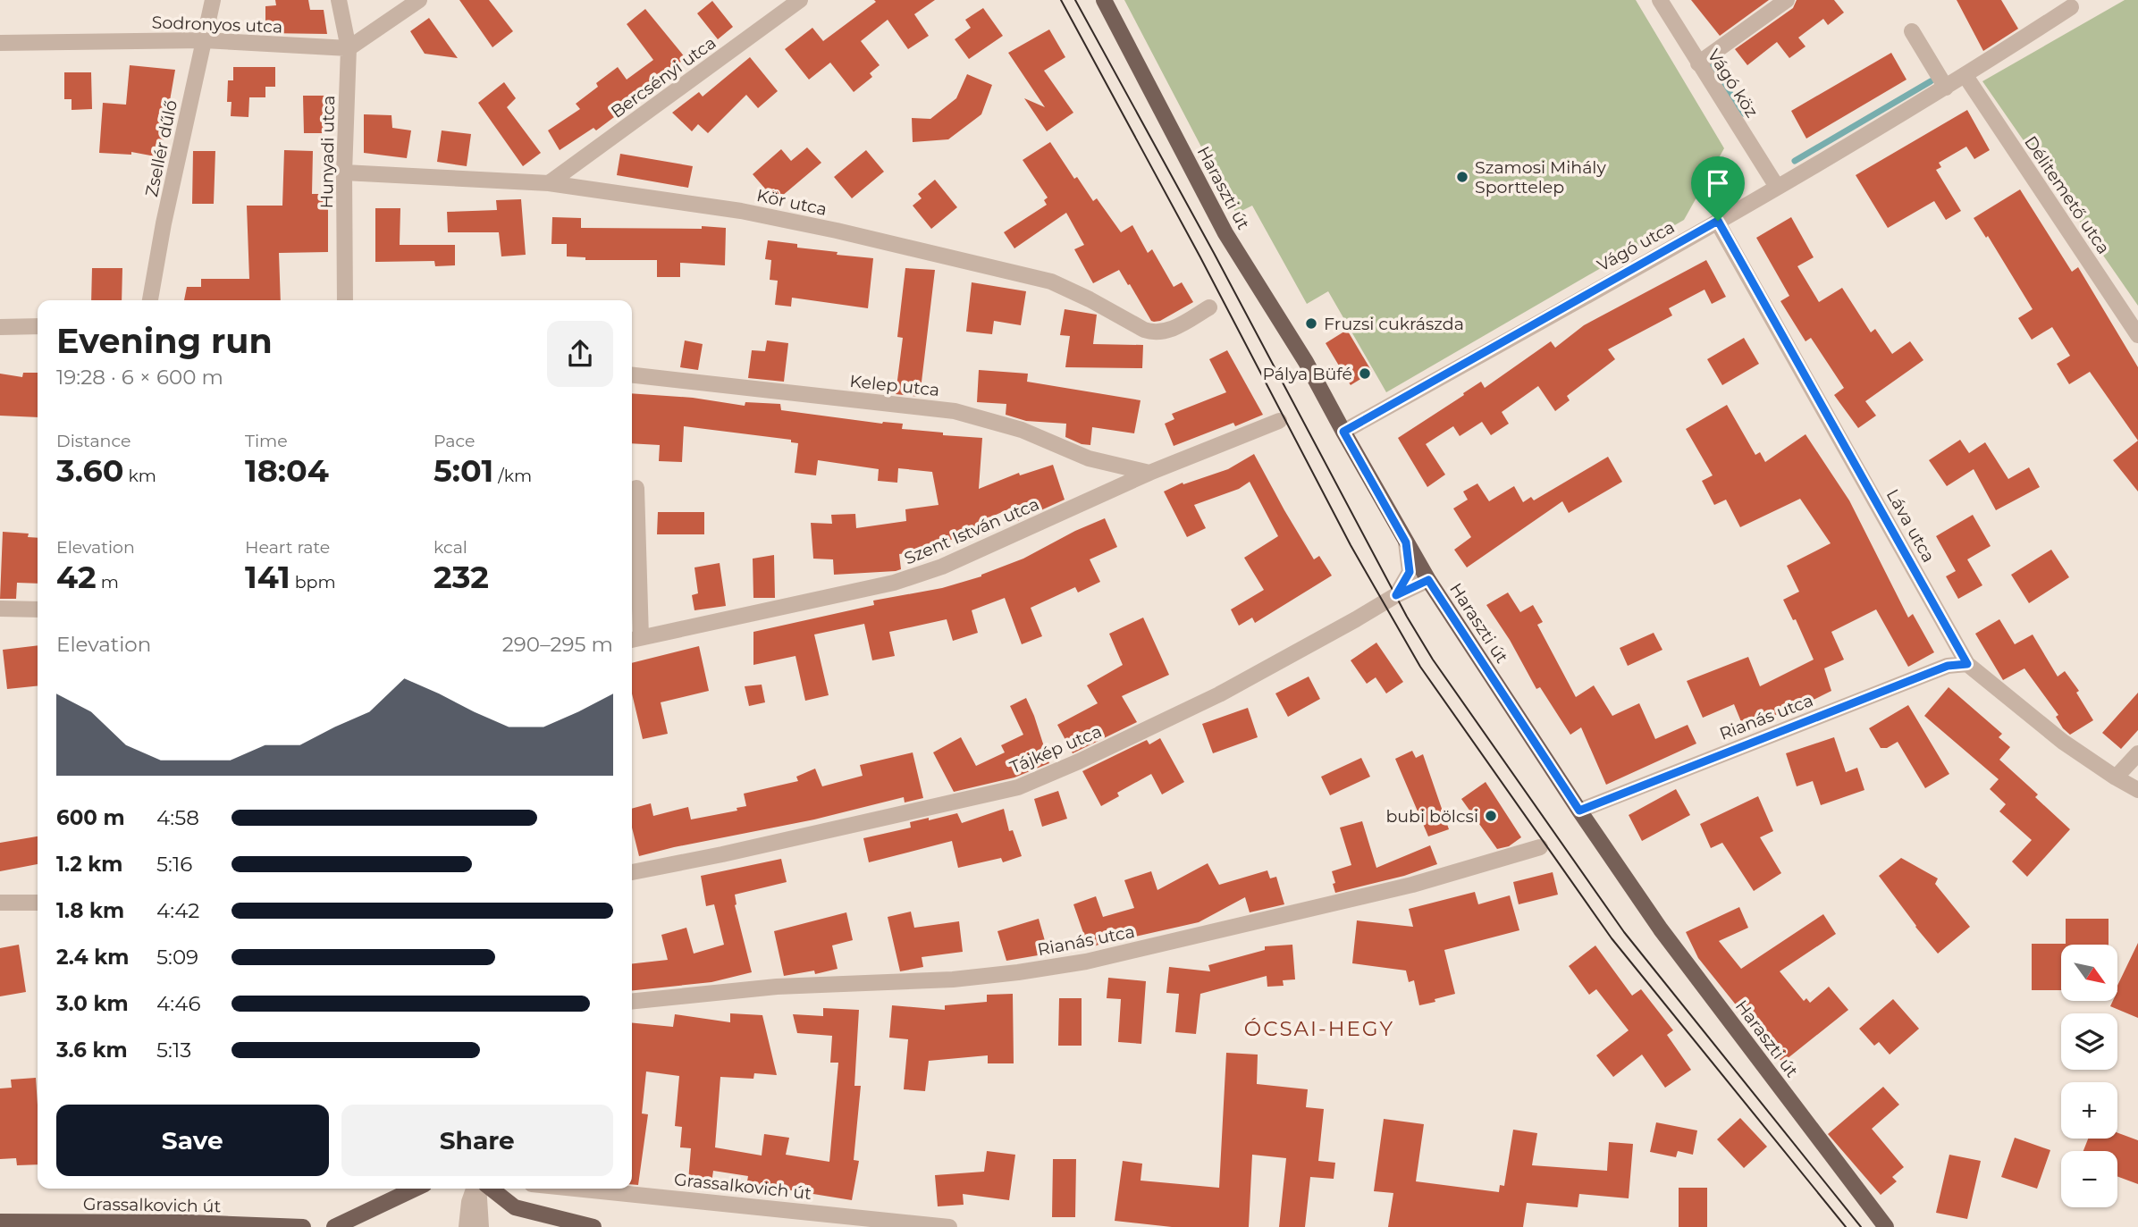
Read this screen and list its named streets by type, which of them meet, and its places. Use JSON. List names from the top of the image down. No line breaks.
{"streets":{"main road":["Haraszti út","Grassalkovich út"],"street":["Sodronyos utca","Bercsényi utca","Vágó köz","Zsellér dűlő","Hunyadi utca","Délitemető utca","Kör utca","Vágó utca","Kelep utca","Láva utca","Szent István utca","Rianás utca","Tájkép utca"]},"crossings":[["Sodronyos utca","Zsellér dűlő"],["Sodronyos utca","Hunyadi utca"],["Bercsényi utca","Kör utca"],["Vágó köz","Vágó utca"],["Hunyadi utca","Kör utca"],["Haraszti út","Vágó utca"],["Haraszti út","Rianás utca"],["Haraszti út","Tájkép utca"],["Délitemető utca","Vágó utca"],["Vágó utca","Láva utca"],["Kelep utca","Szent István utca"],["Láva utca","Rianás utca"]],"districts":["ÓCSAI-HEGY"],"places":["Szamosi Mihály Sporttelep","Fruzsi cukrászda","Pálya Büfé","bubi bölcsi"],"north":"bottom right","page":{"heading":["Evening run","19:28 · 6 × 600 m"],"stats":[["Distance","3.60 km"],["Time","18:04"],["Pace","5:01 /km"],["Elevation","42 m"],["Heart rate","141 bpm"],["kcal","232"]],"chart":["Elevation","290–295 m"],"list":[{"name":"600 m","note":"4:58"},{"name":"1.2 km","note":"5:16"},{"name":"1.8 km","note":"4:42"},{"name":"2.4 km","note":"5:09"},{"name":"3.0 km","note":"4:46"},{"name":"3.6 km","note":"5:13"}],"map_buttons":["+","−"],"buttons":["Save","Share"]}}
